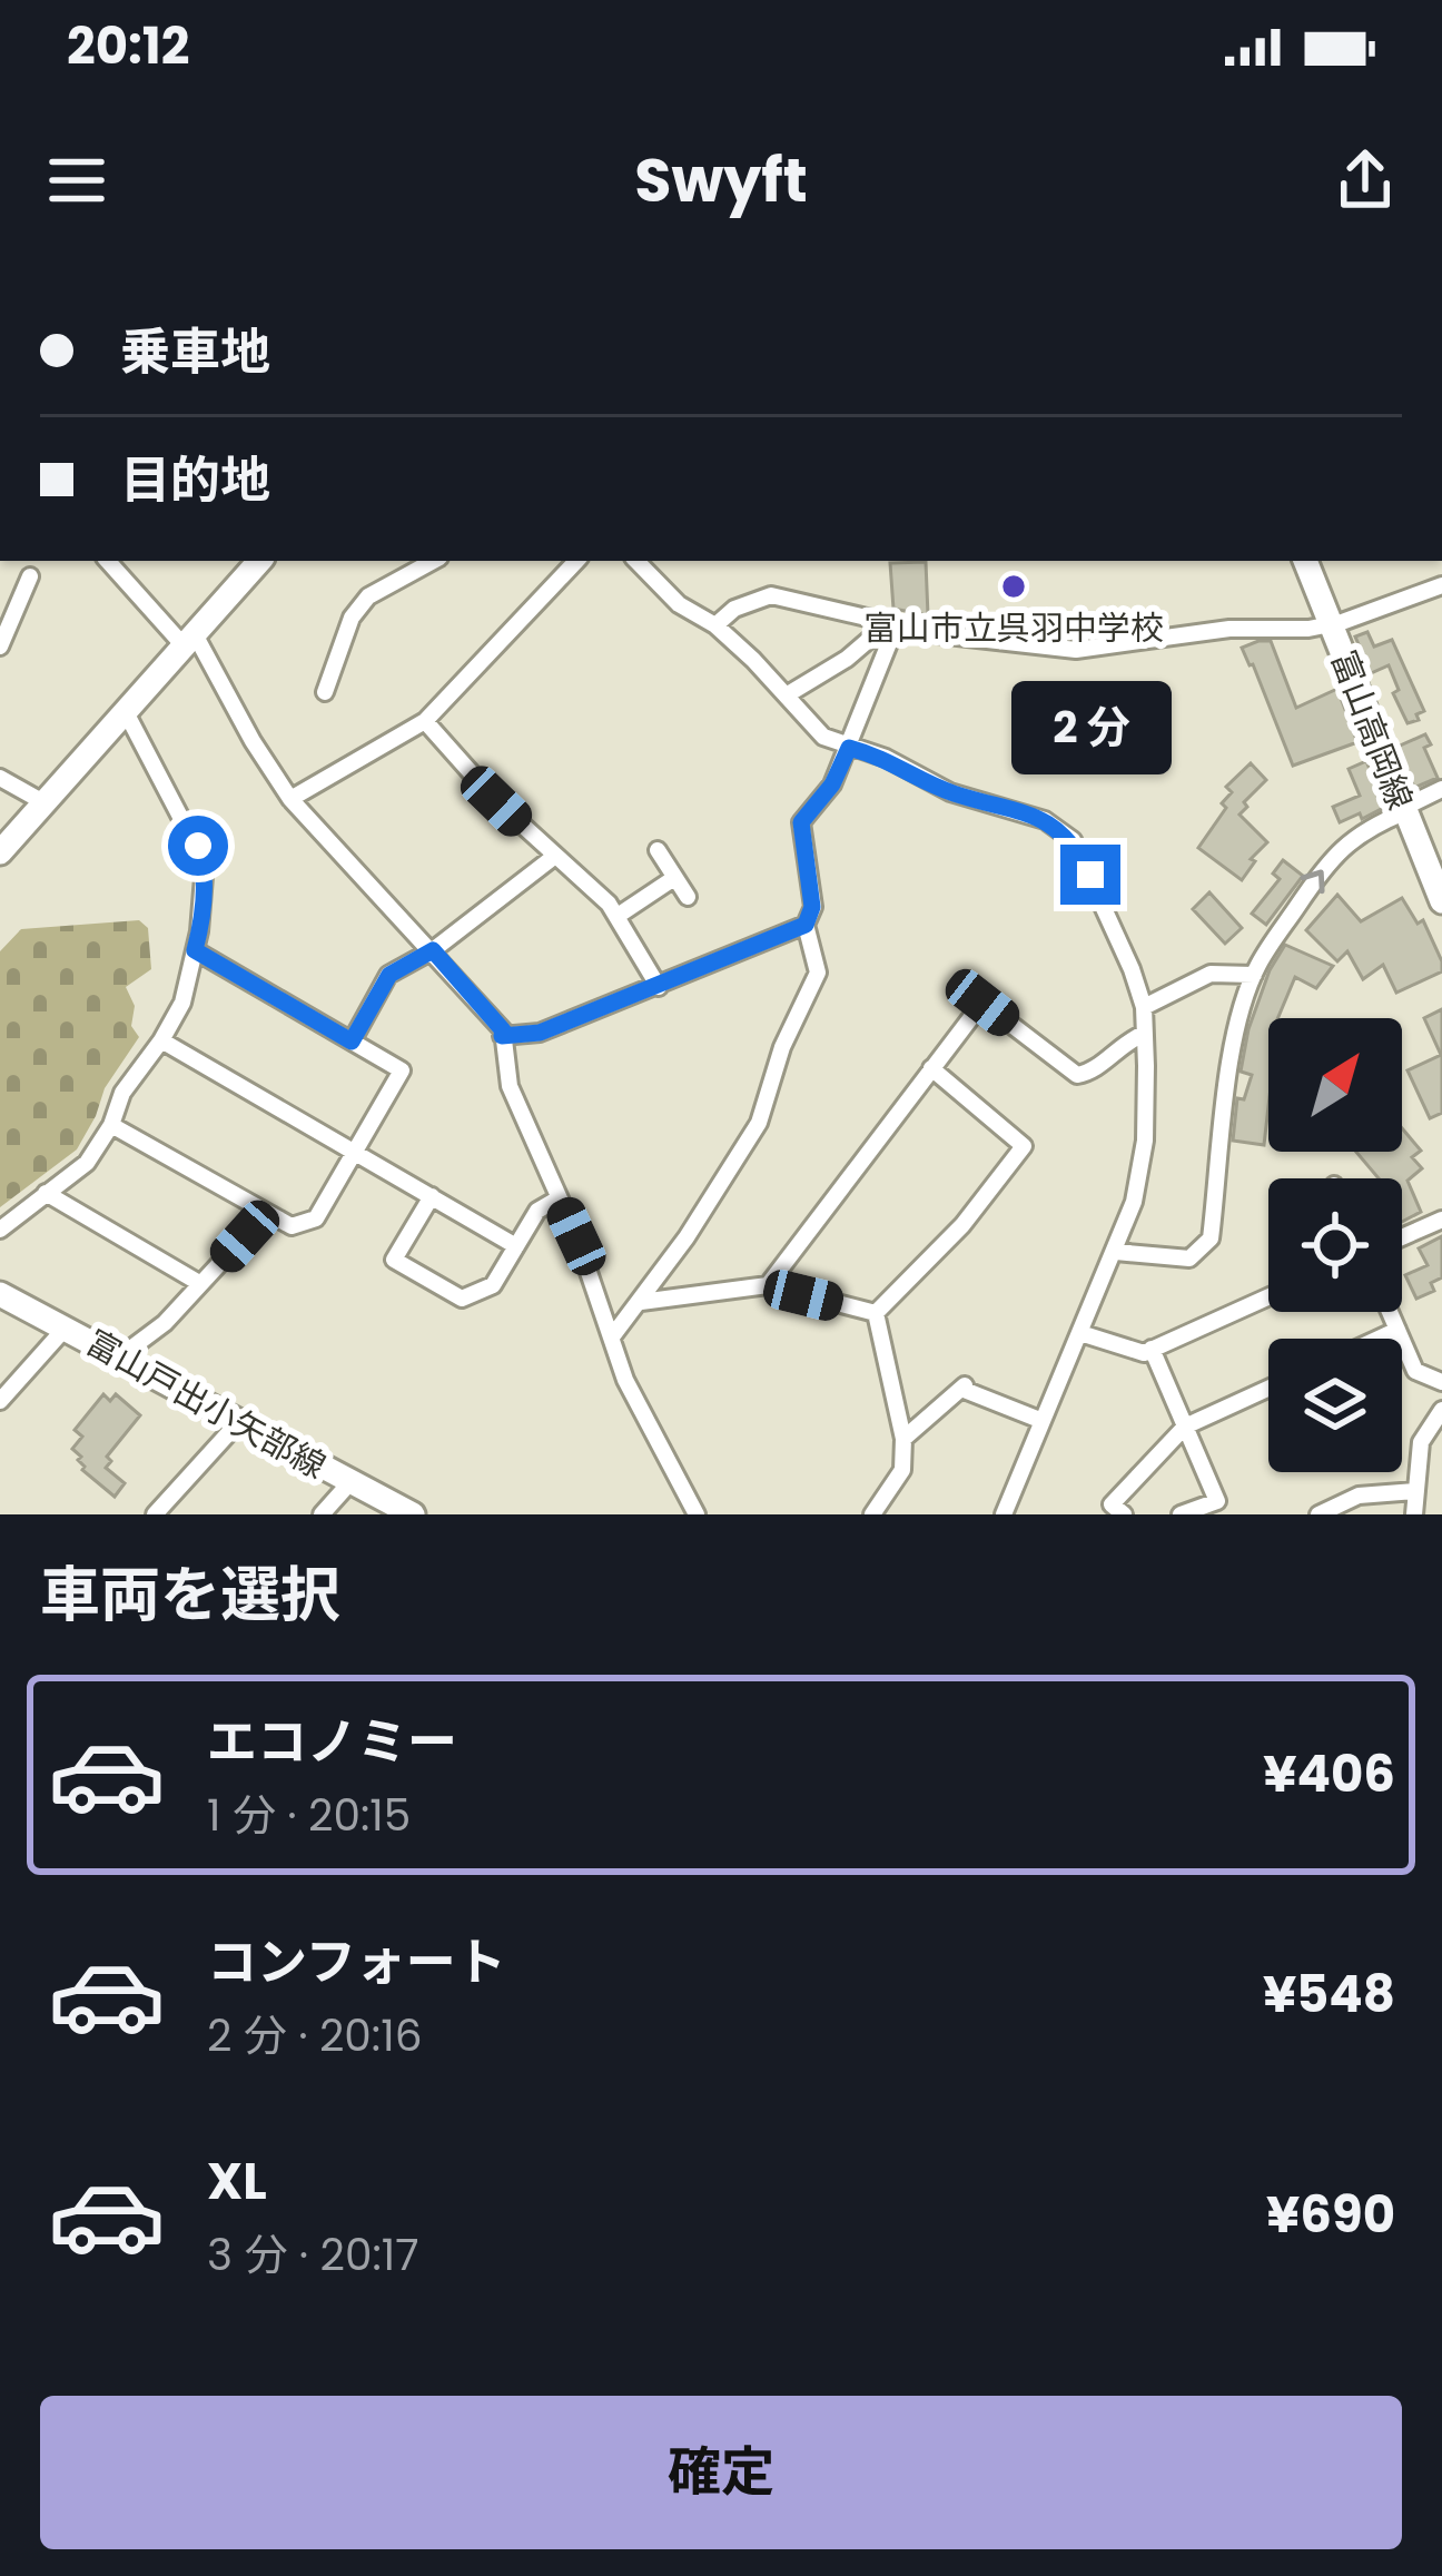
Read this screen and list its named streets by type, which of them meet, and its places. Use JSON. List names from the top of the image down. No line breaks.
{"streets":{"main road":["富山高岡線","富山戸出小矢部線"]},"places":["富山市立呉羽中学校"],"north":"top right","page":{"status":"20:12","header":"Swyft","banner":["乗車地","目的地"],"bubble":"2 分","heading":"車両を選択","list":[{"name":"エコノミー","note":"1 分 · 20:15","value":"¥406"},{"name":"コンフォート","note":"2 分 · 20:16","value":"¥548"},{"name":"XL","note":"3 分 · 20:17","value":"¥690"}],"buttons":"確定"}}
